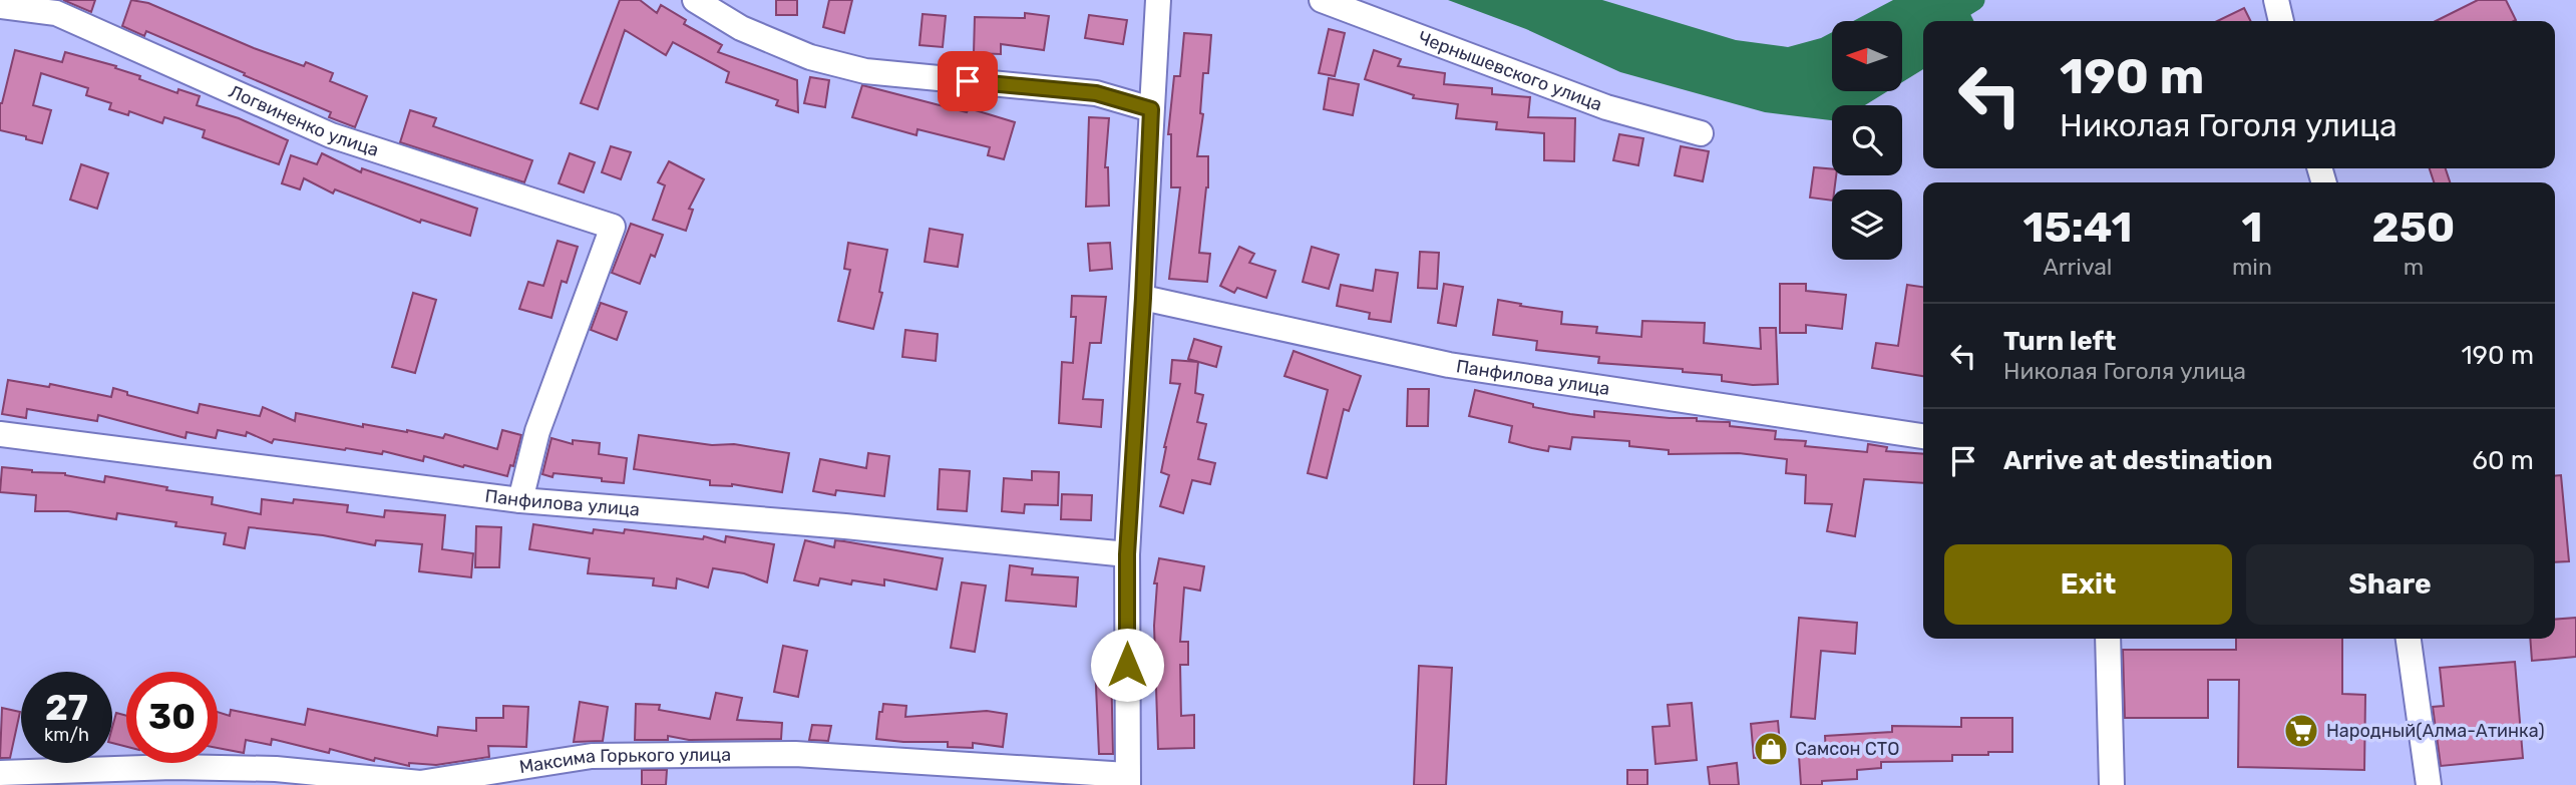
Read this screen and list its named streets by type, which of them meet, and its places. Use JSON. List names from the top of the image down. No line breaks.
{"streets":{"street":["Чернышевского улица","Логвиненко улица","Панфилова улица","Максима Горького улица"]},"crossings":[["Логвиненко улица","Панфилова улица"]],"places":{"supermarket":["Народный(Алма-Атинка)"],"shop":["Самсон СТО"]},"north":"left","page":{"turn":["190 m","Николая Гоголя улица"],"eta":["15:41","Arrival","1","min","250","m"],"list":[{"name":"Turn left","note":"Николая Гоголя улица","value":"190 m"},{"name":"Arrive at destination","value":"60 m"}],"buttons":["Exit","Share"],"speed":"27 km/h","limit":"30"}}
